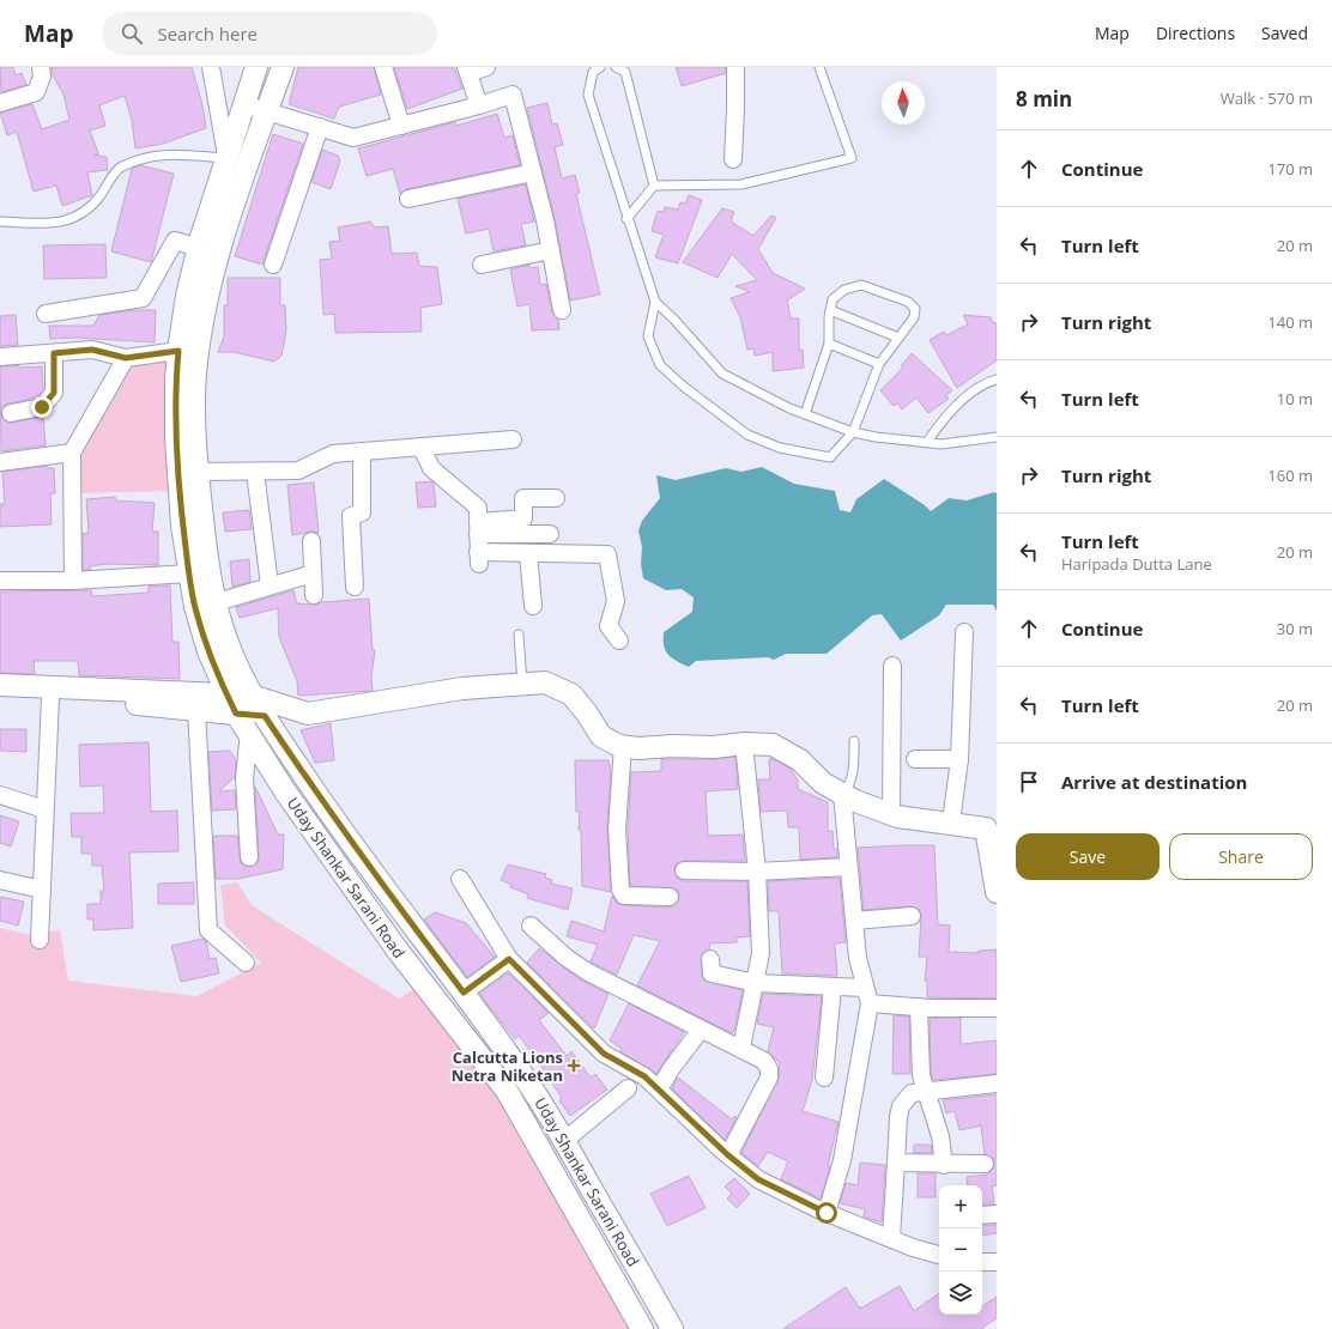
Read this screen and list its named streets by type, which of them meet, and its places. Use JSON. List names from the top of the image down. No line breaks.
{"streets":{"street":["Uday Shankar Sarani Road"]},"places":{"health":["Calcutta Lions Netra Niketan"]},"north":"top","page":{"header":"Map","search":"Search here","nav":["Map","Directions","Saved"],"heading":["8 min","Walk · 570 m"],"list":[["Continue","170 m"],["Turn left","20 m"],["Turn right","140 m"],["Turn left","10 m"],["Turn right","160 m"],["Turn left","Haripada Dutta Lane","20 m"],["Continue","30 m"],["Turn left","20 m"],"Arrive at destination"],"buttons":["Save","Share"],"map_buttons":["+","−"]}}
